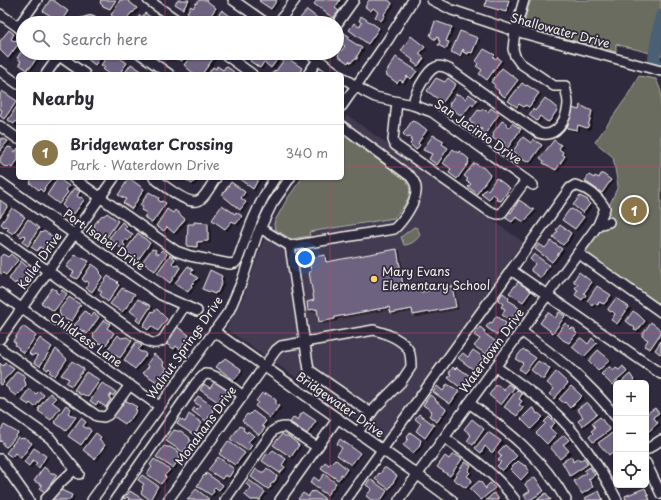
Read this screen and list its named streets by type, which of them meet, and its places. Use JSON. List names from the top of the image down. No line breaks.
{"streets":{"street":["Shallowater Drive","San Jacinto Drive","Port Isabel Drive","Keller Drive","Childress Lane","Walnut Springs Drive","Waterdown Drive","Bridgewater Drive","Monahans Drive"]},"crossings":[["Port Isabel Drive","Keller Drive"],["Keller Drive","Childress Lane"],["Childress Lane","Walnut Springs Drive"],["Walnut Springs Drive","Bridgewater Drive"],["Waterdown Drive","Bridgewater Drive"],["Bridgewater Drive","Monahans Drive"]],"places":["Mary Evans Elementary School"],"page":{"search":"Search here","heading":"Nearby","list":[{"mark":"1","name":"Bridgewater Crossing","note":"Park · Waterdown Drive","value":"340 m"}],"pins":"1","map_buttons":["+","−"]}}
